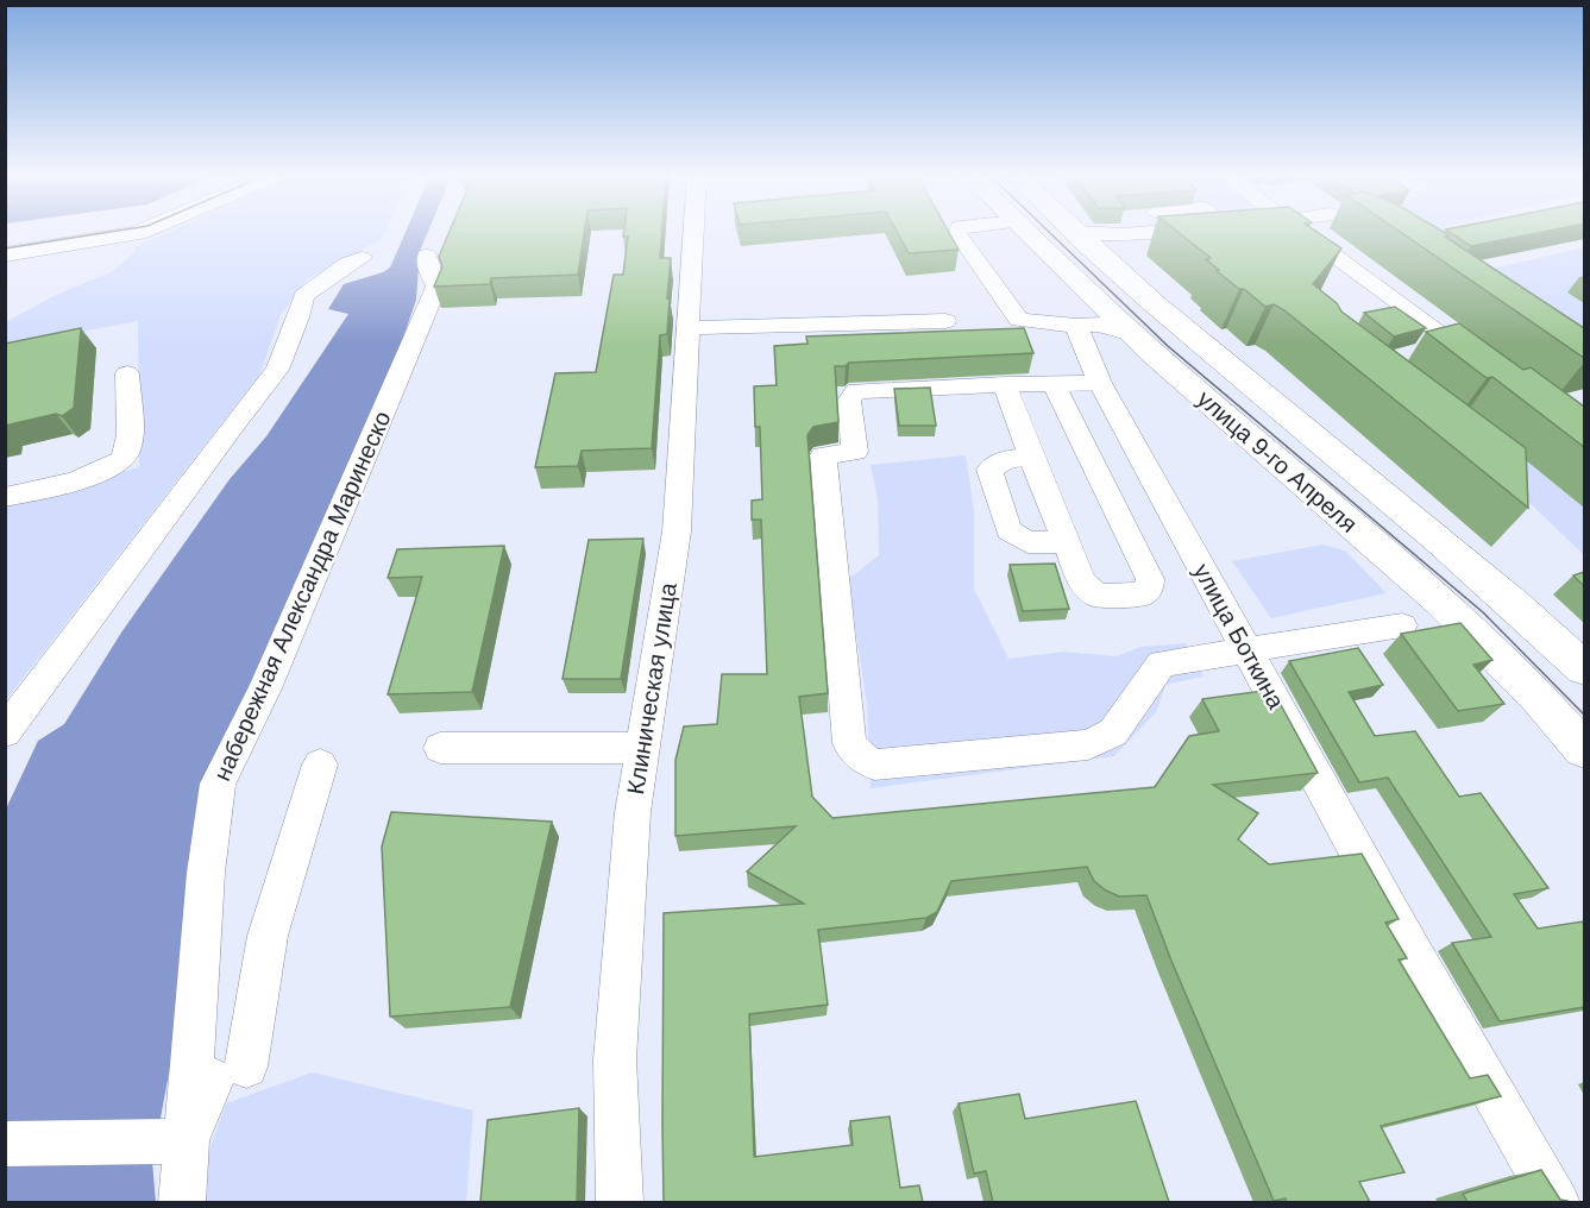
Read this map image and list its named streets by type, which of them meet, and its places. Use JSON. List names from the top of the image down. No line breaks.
{"streets":{"main road":["улица 9-го Апреля"],"street":["набережная Александра Маринеско","улица Боткина","Клиническая улица"]},"crossings":[["улица 9-го Апреля","улица Боткина"]]}
